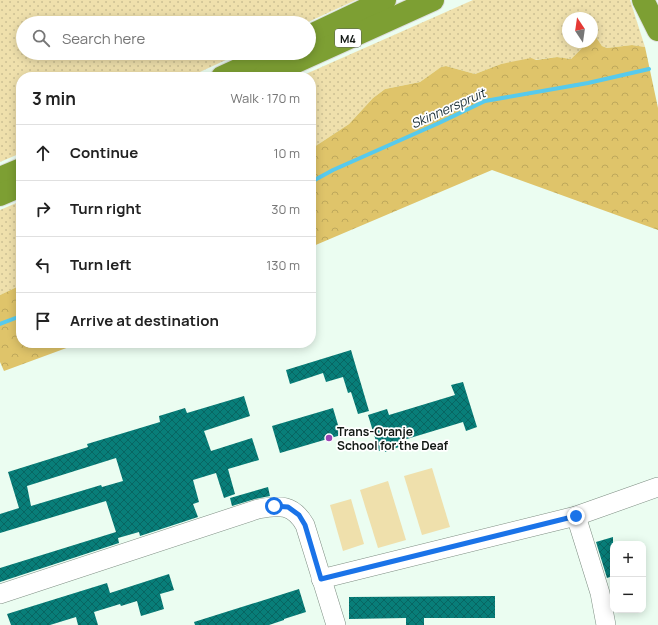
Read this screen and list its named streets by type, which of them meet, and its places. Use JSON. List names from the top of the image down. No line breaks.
{"streets":{"highway":["M4"]},"water":["Skinnerspruit"],"places":["Trans-Oranje School for the Deaf"],"north":"top","page":{"search":"Search here","heading":["3 min","Walk · 170 m"],"list":[["Continue","10 m"],["Turn right","30 m"],["Turn left","130 m"],"Arrive at destination"],"map_buttons":["+","−"]}}
